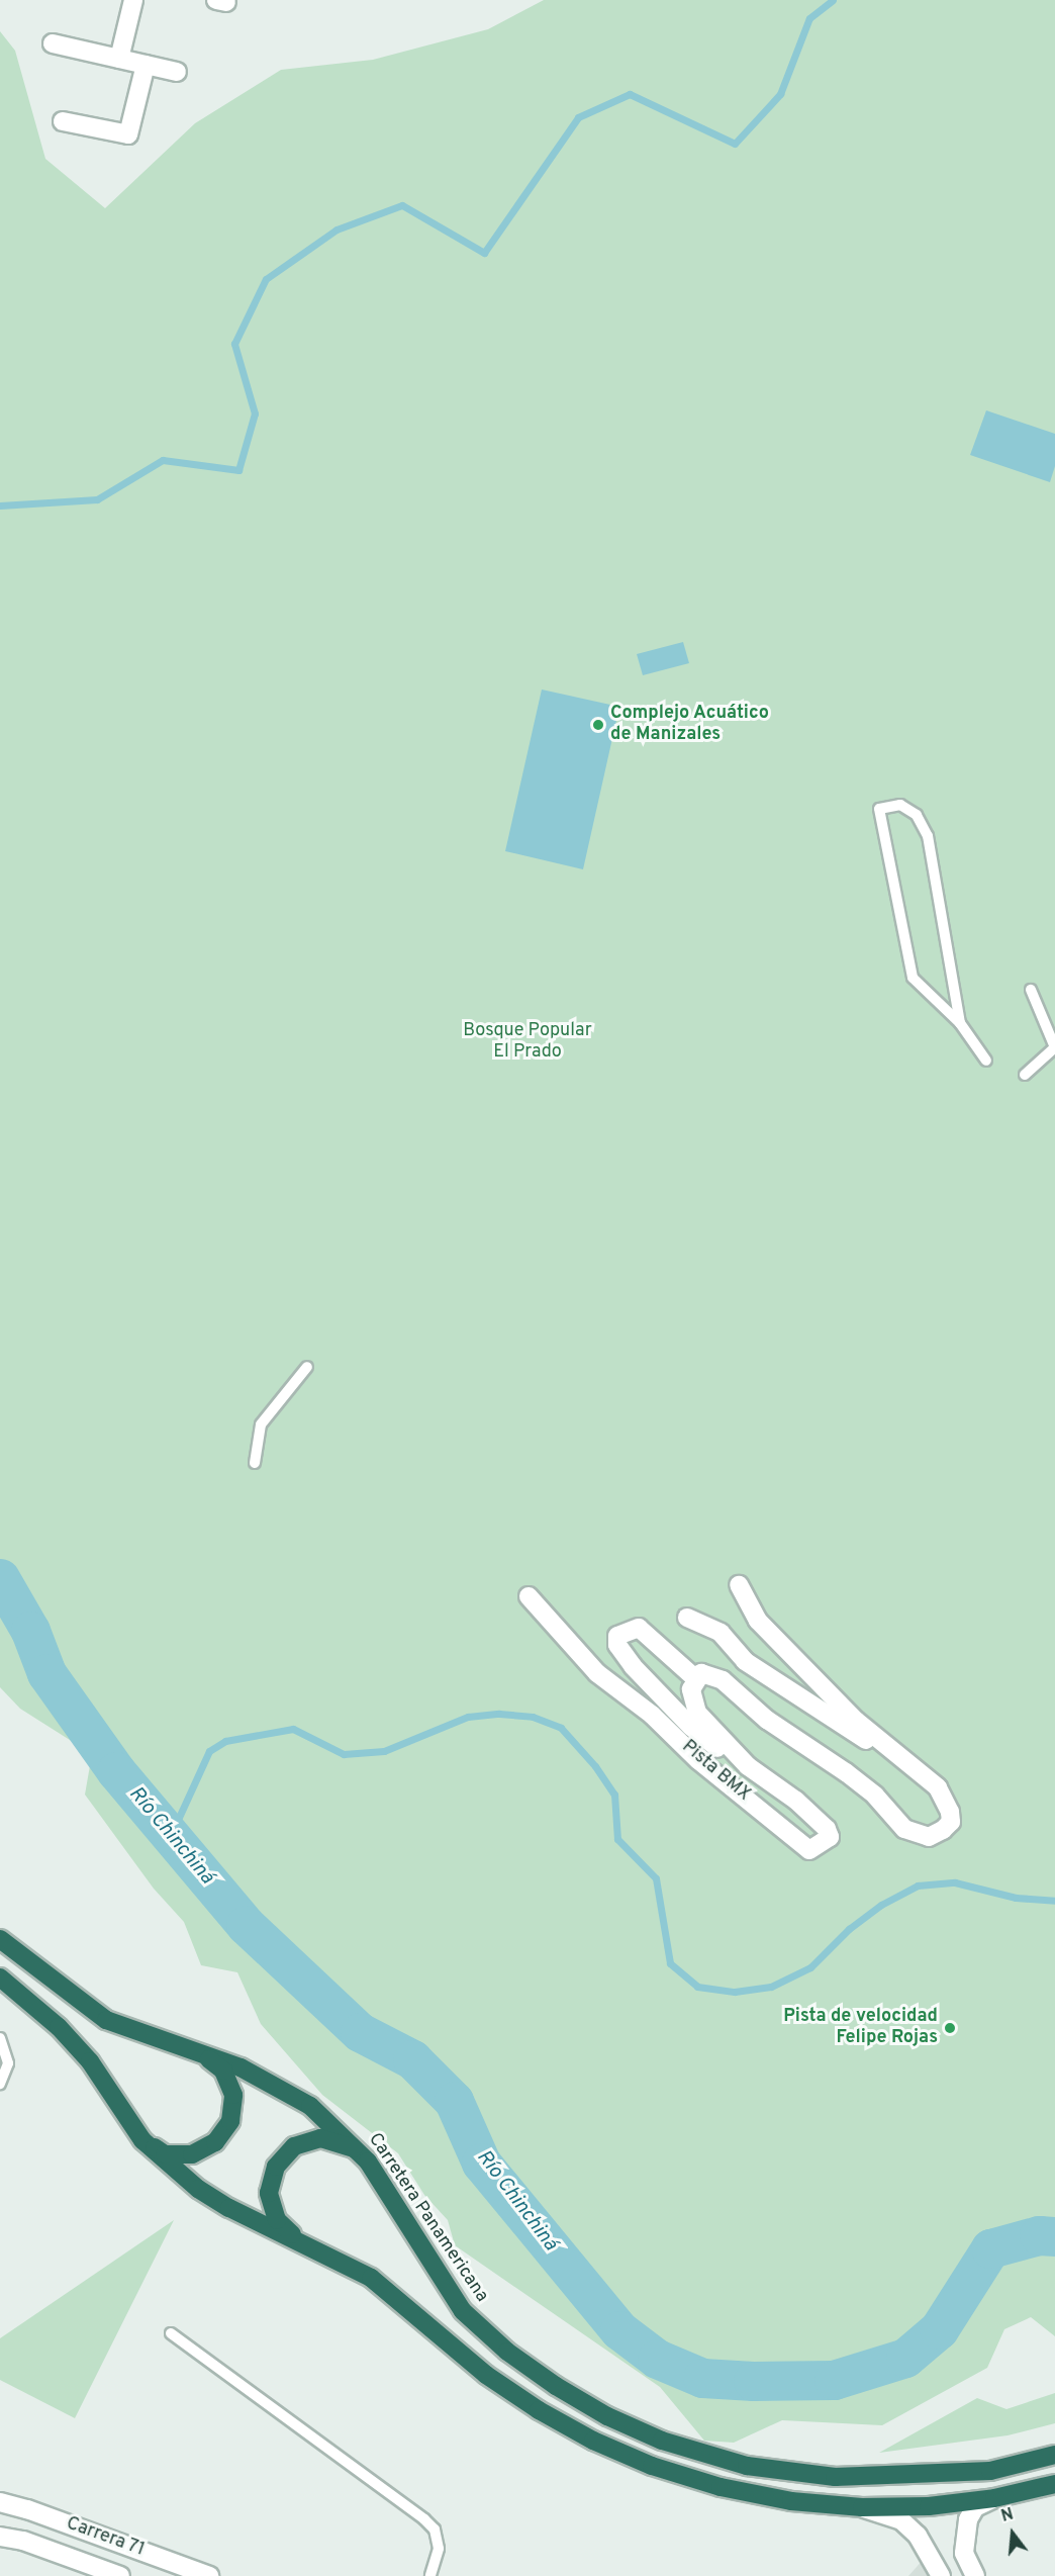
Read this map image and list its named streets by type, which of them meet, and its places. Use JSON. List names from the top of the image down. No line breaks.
{"streets":{"highway":["Carretera Panamericana"],"street":["Pista BMX","Carrera 71"]},"water":["Río Chinchiná"],"parks":["Bosque Popular El Prado"],"places":["Complejo Acuático de Manizales","Pista de velocidad Felipe Rojas"],"north":"top"}
